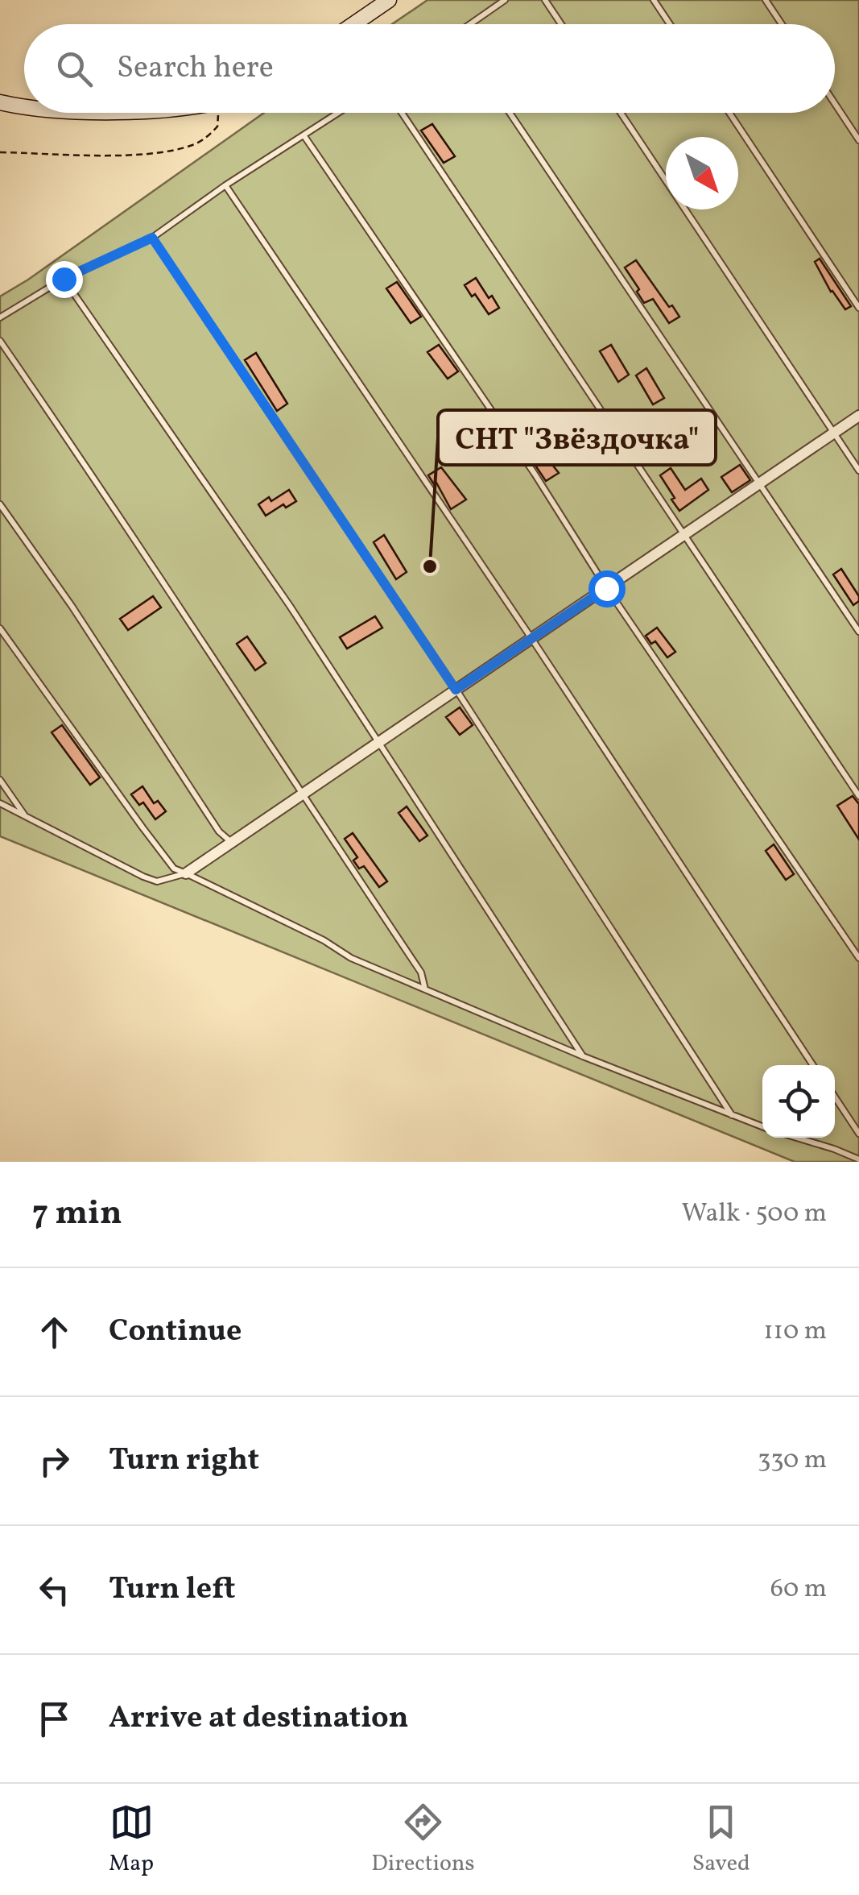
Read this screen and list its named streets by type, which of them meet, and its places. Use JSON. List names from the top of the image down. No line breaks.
{"places":["СНТ \"Звёздочка\""],"north":"bottom right","page":{"search":"Search here","heading":["7 min","Walk · 500 m"],"list":[["Continue","110 m"],["Turn right","330 m"],["Turn left","60 m"],"Arrive at destination"],"nav":["Map","Directions","Saved"]}}
